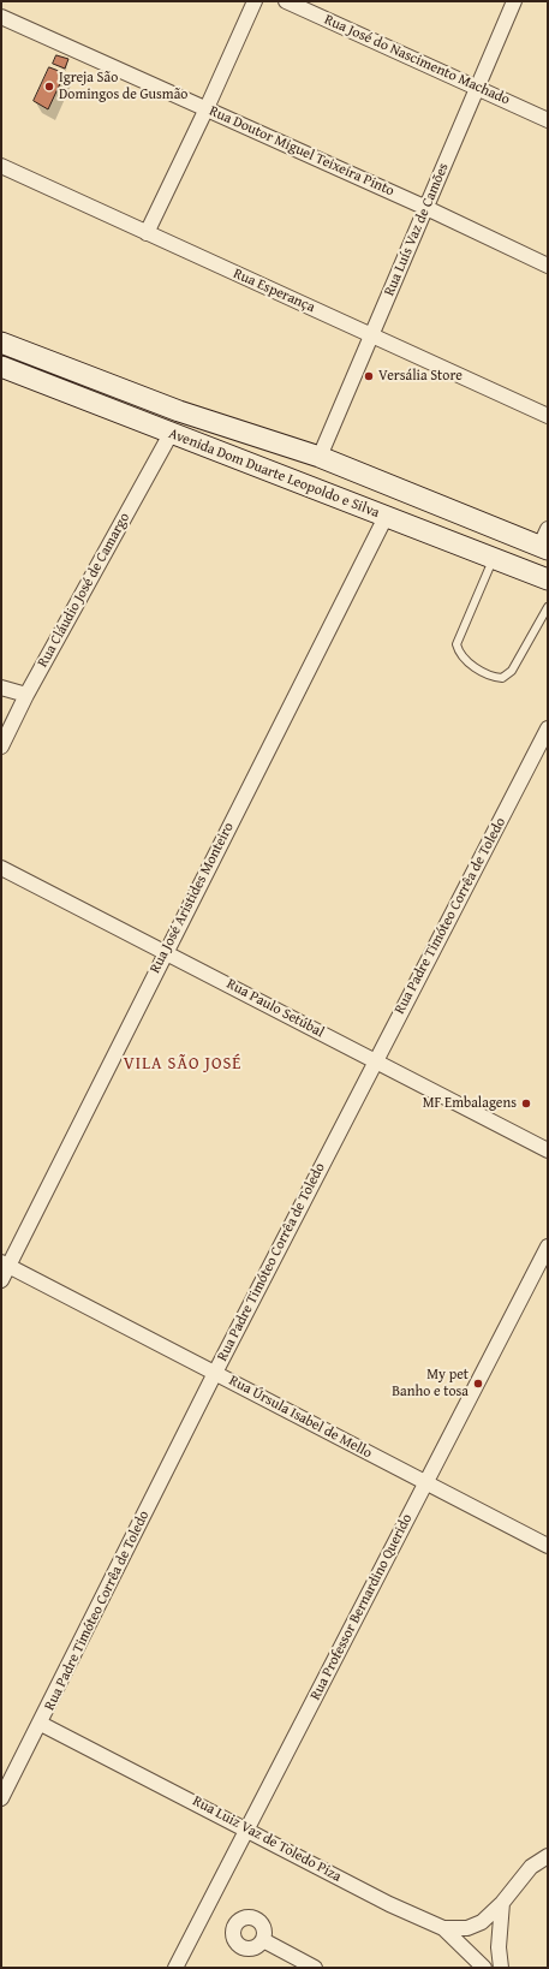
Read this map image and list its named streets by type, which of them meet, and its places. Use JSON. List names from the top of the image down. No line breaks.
{"streets":{"main road":["Avenida Dom Duarte Leopoldo e Silva"],"street":["Rua José do Nascimento Machado","Rua Doutor Miguel Teixeira Pinto","Rua Luís Vaz de Camões","Rua Esperança","Rua Cláudio José de Camargo","Rua José Aristides Monteiro","Rua Padre Timóteo Corrêa de Toledo","Rua Paulo Setúbal","Rua Úrsula Isabel de Mello","Rua Professor Bernardino Querido","Rua Luiz Vaz de Toledo Piza"]},"crossings":[["Rua José do Nascimento Machado","Rua Luís Vaz de Camões"],["Rua Doutor Miguel Teixeira Pinto","Rua Luís Vaz de Camões"],["Rua Luís Vaz de Camões","Rua Esperança"],["Rua Luís Vaz de Camões","Avenida Dom Duarte Leopoldo e Silva"],["Avenida Dom Duarte Leopoldo e Silva","Rua Cláudio José de Camargo"],["Avenida Dom Duarte Leopoldo e Silva","Rua José Aristides Monteiro"],["Rua José Aristides Monteiro","Rua Paulo Setúbal"],["Rua José Aristides Monteiro","Rua Úrsula Isabel de Mello"],["Rua Padre Timóteo Corrêa de Toledo","Rua Paulo Setúbal"],["Rua Padre Timóteo Corrêa de Toledo","Rua Úrsula Isabel de Mello"],["Rua Padre Timóteo Corrêa de Toledo","Rua Luiz Vaz de Toledo Piza"],["Rua Úrsula Isabel de Mello","Rua Professor Bernardino Querido"],["Rua Professor Bernardino Querido","Rua Luiz Vaz de Toledo Piza"]],"districts":["VILA SÃO JOSÉ"],"places":["Igreja São Domingos de Gusmão","Versália Store","MF Embalagens","My pet Banho e tosa"]}
